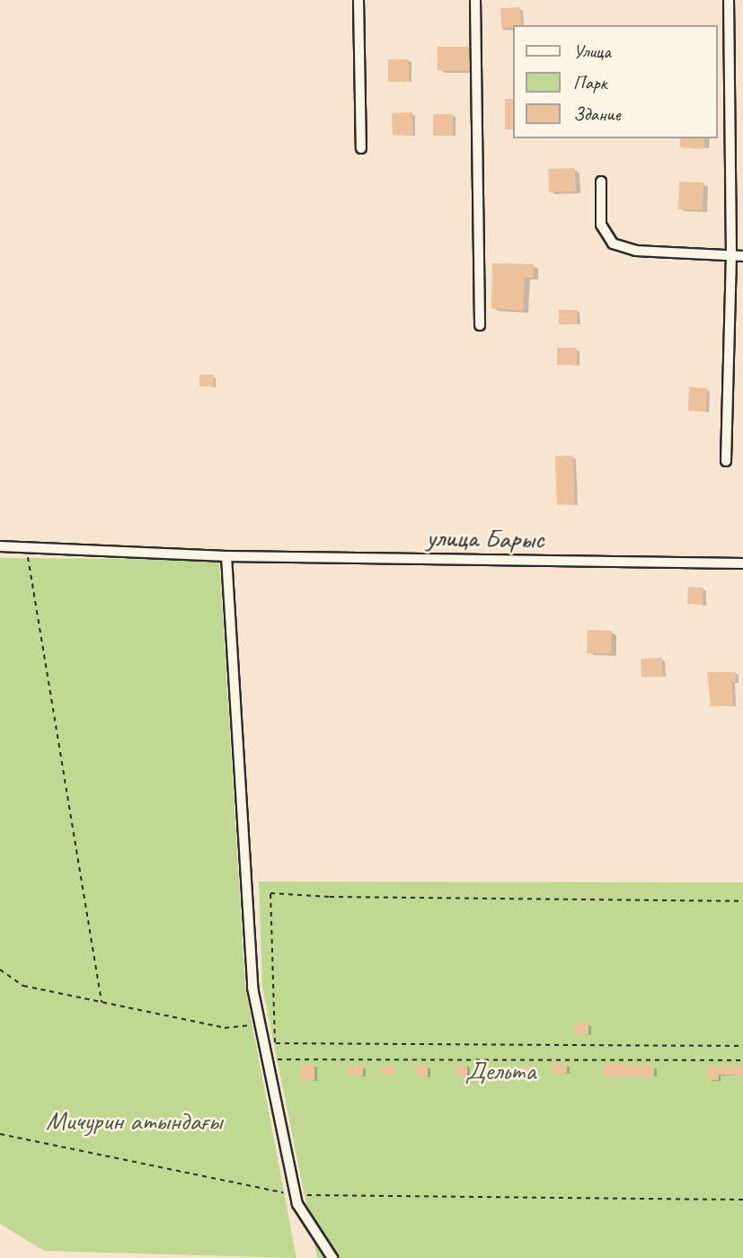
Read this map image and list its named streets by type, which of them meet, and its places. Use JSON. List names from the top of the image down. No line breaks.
{"streets":{"street":["улица Барыс"]},"parks":["Дельта","Мичурин атындағы"],"legend":["Улица","Парк","Здание"]}
